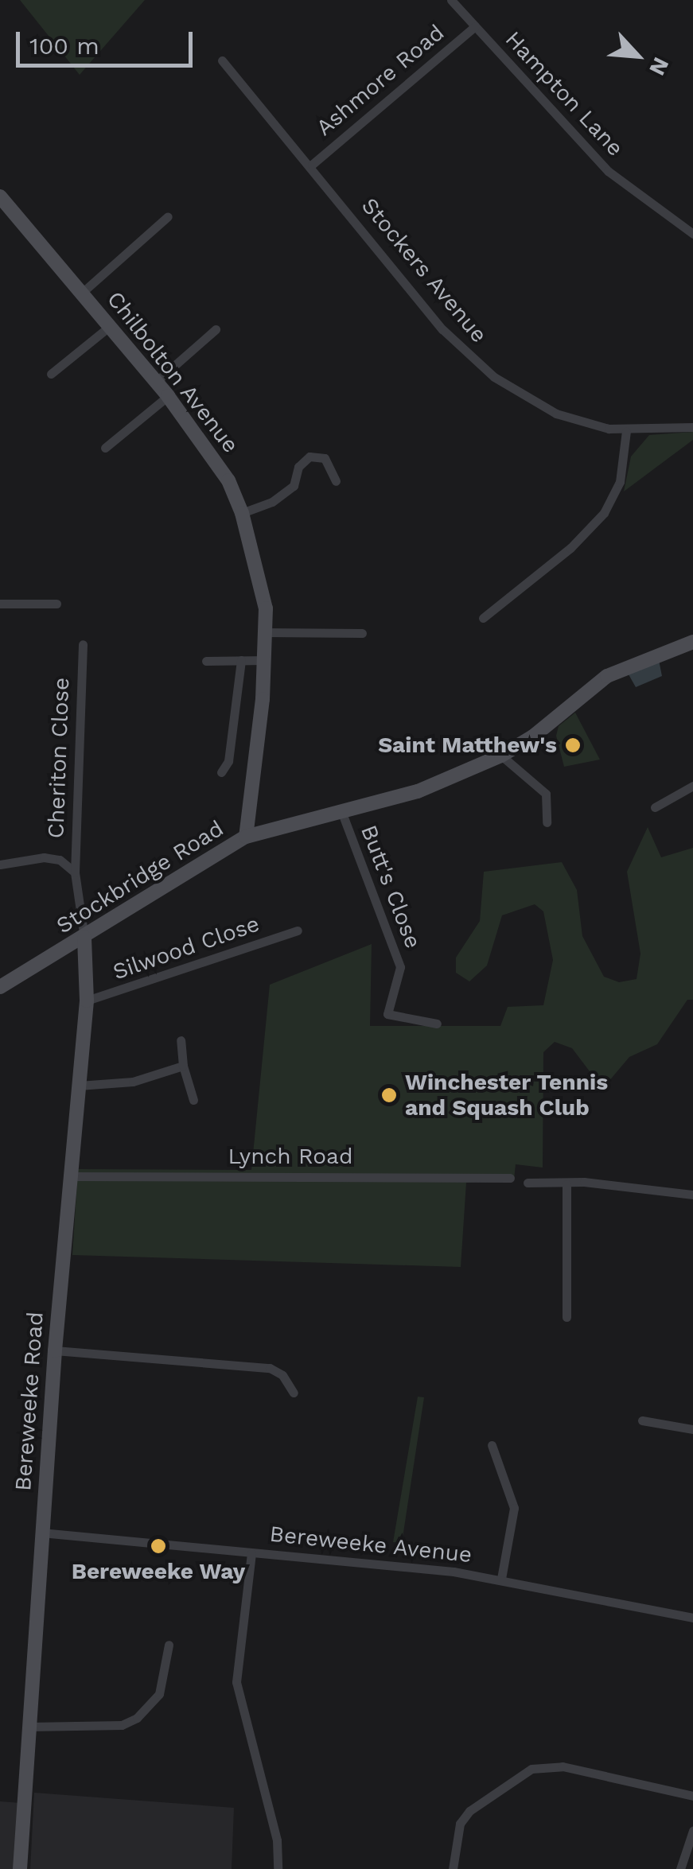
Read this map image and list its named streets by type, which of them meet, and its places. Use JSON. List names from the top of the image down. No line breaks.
{"streets":{"main road":["Chilbolton Avenue","Stockbridge Road","Bereweeke Road"],"street":["Ashmore Road","Hampton Lane","Stockers Avenue","Cheriton Close","Butt's Close","Silwood Close","Lynch Road","Bereweeke Avenue"]},"crossings":[["Ashmore Road","Hampton Lane"],["Ashmore Road","Stockers Avenue"],["Chilbolton Avenue","Stockbridge Road"],["Cheriton Close","Stockbridge Road"],["Cheriton Close","Bereweeke Road"],["Stockbridge Road","Butt's Close"],["Stockbridge Road","Bereweeke Road"],["Silwood Close","Bereweeke Road"],["Lynch Road","Bereweeke Road"],["Bereweeke Road","Bereweeke Avenue"]],"places":["Saint Matthew's","Winchester Tennis and Squash Club","Bereweeke Way"],"scale_bar":"100 m","north":"bottom right"}
